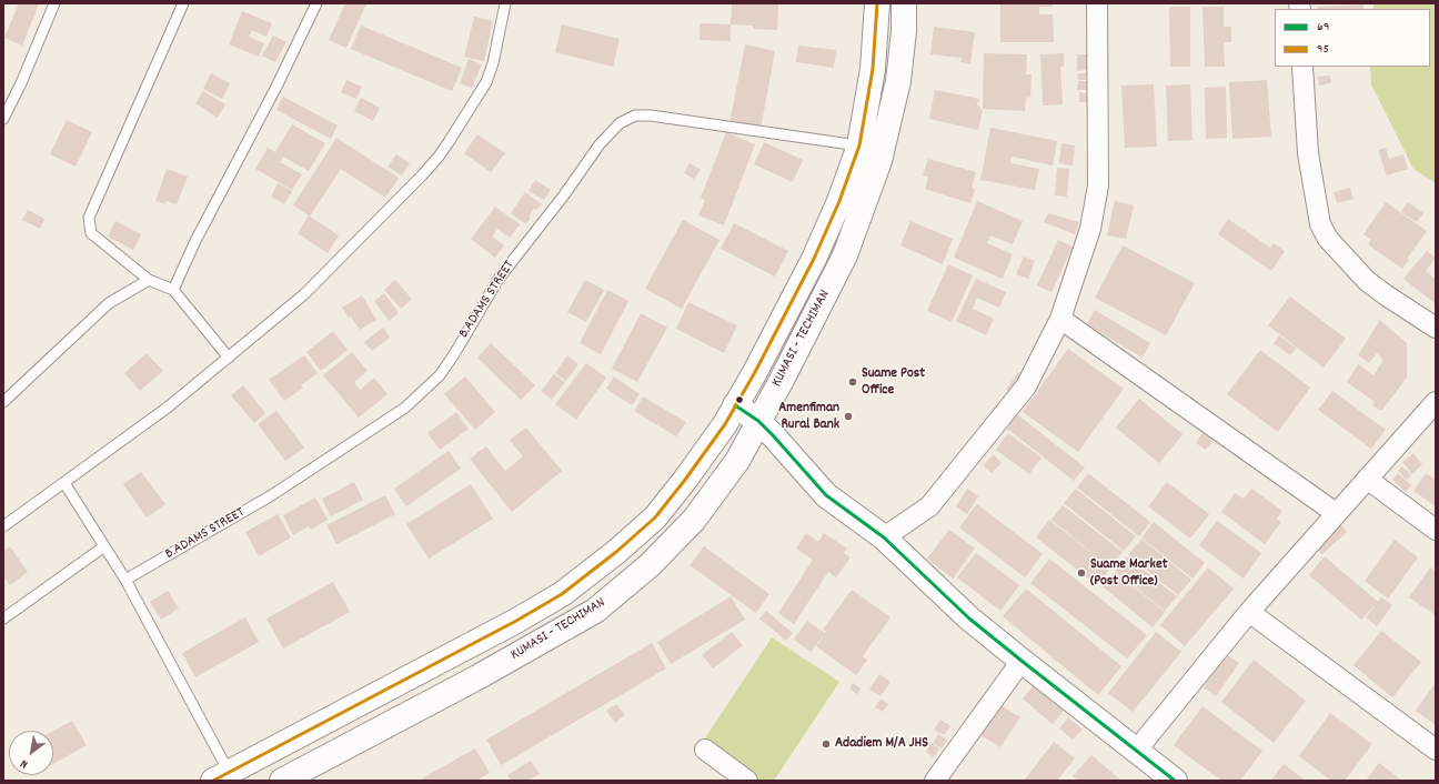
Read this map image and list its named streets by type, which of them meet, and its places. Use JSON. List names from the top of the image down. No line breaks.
{"streets":{"main road":["KUMASI - TECHIMAN"],"lane":["B.ADAMS STREET"]},"places":["Suame Post Office","Amenfiman Rural Bank","Suame Market (Post Office)","Adadiem M/A JHS"],"lines":["transit line 95","transit line 69"],"legend":["69","95"],"north":"bottom left"}
